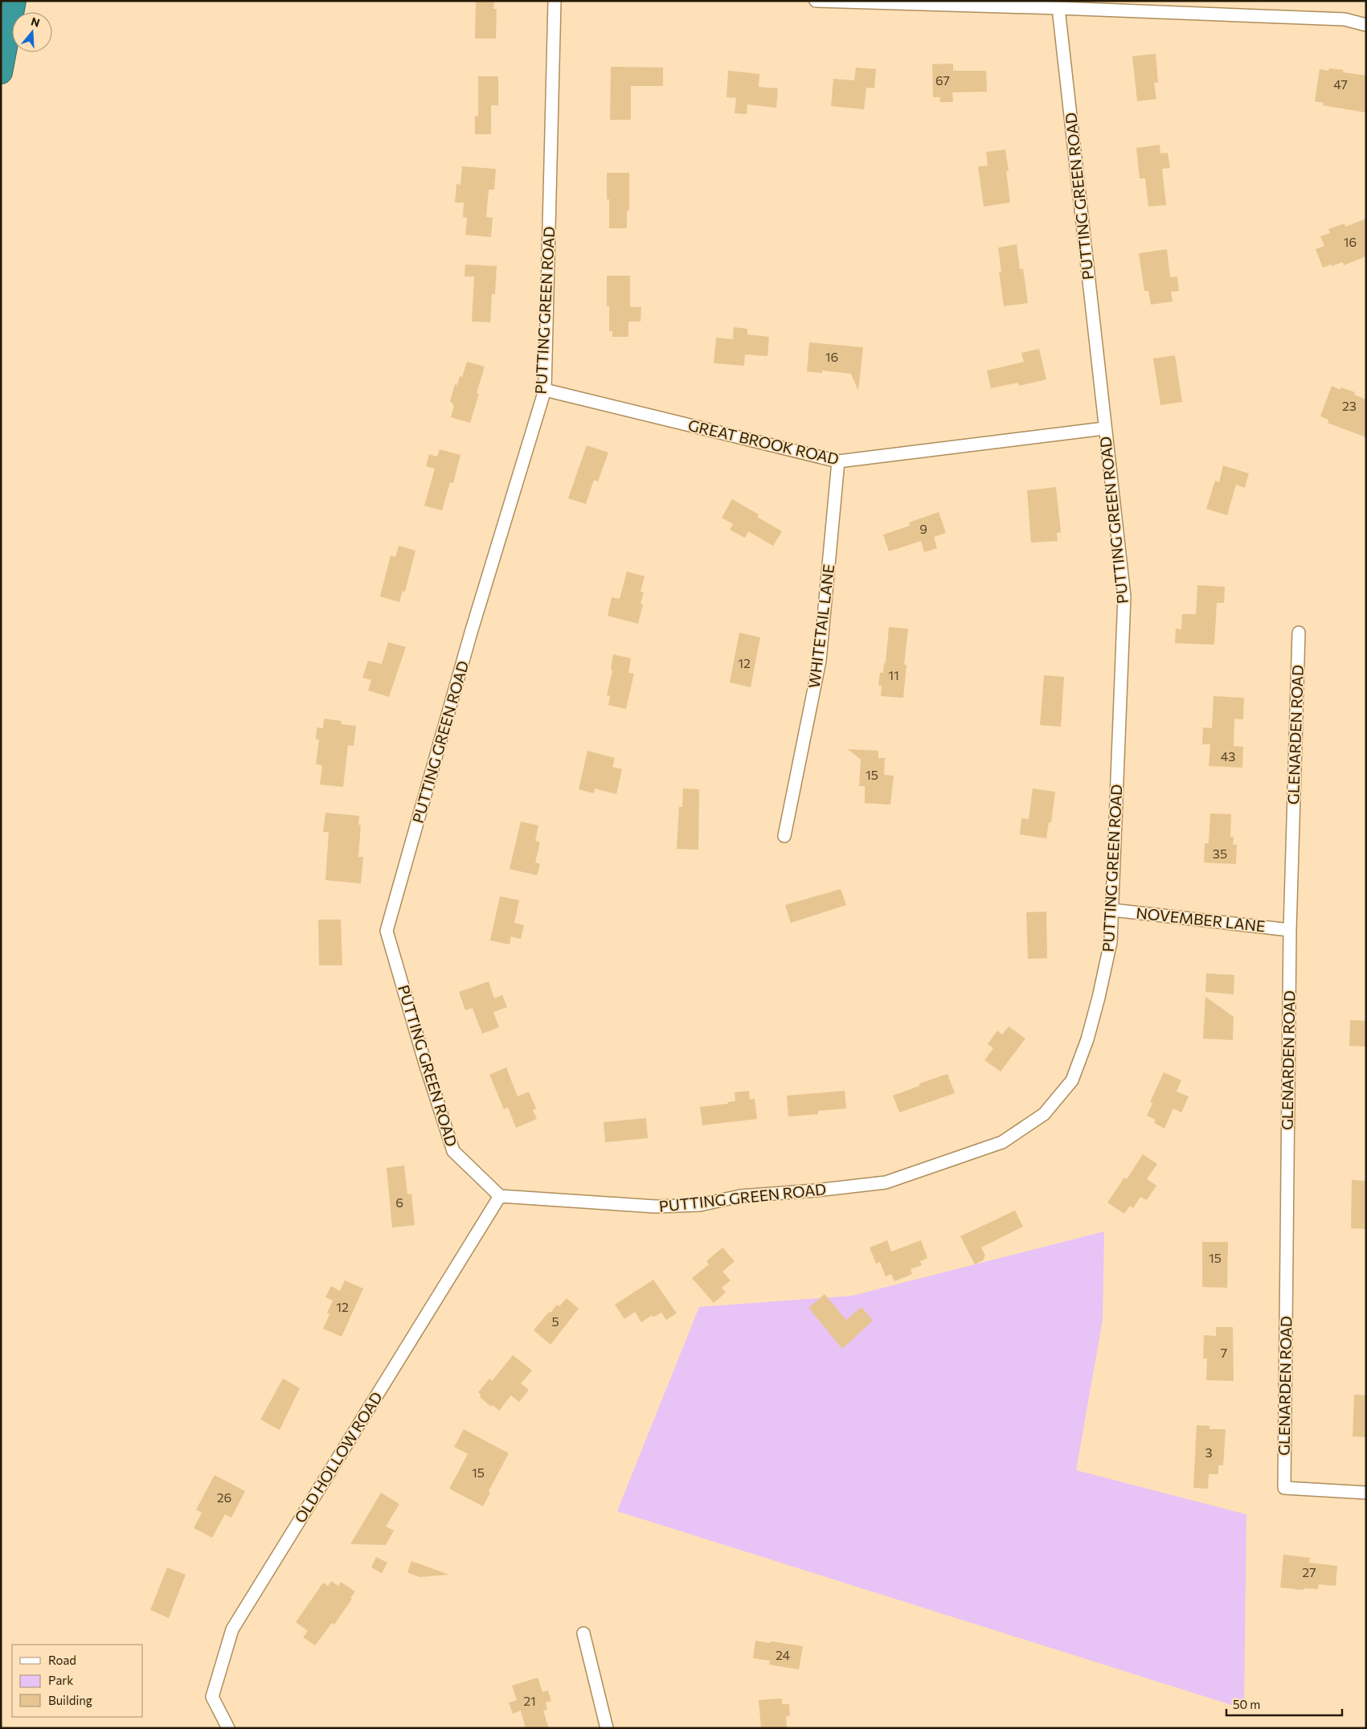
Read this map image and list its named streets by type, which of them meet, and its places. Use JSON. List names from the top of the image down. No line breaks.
{"streets":{"street":["PUTTING GREEN ROAD","GREAT BROOK ROAD","WHITETAIL LANE","GLENARDEN ROAD","NOVEMBER LANE","OLD HOLLOW ROAD"]},"crossings":[["PUTTING GREEN ROAD","GREAT BROOK ROAD"],["PUTTING GREEN ROAD","NOVEMBER LANE"],["PUTTING GREEN ROAD","OLD HOLLOW ROAD"],["GREAT BROOK ROAD","WHITETAIL LANE"],["GLENARDEN ROAD","NOVEMBER LANE"]],"house_numbers":["67","47","16","16","23","9","12","11","43","15","35","6","15","12","5","7","3","15","26","27","24","21"],"legend":["Road","Park","Building"],"scale_bar":"50 m","north":"top"}
